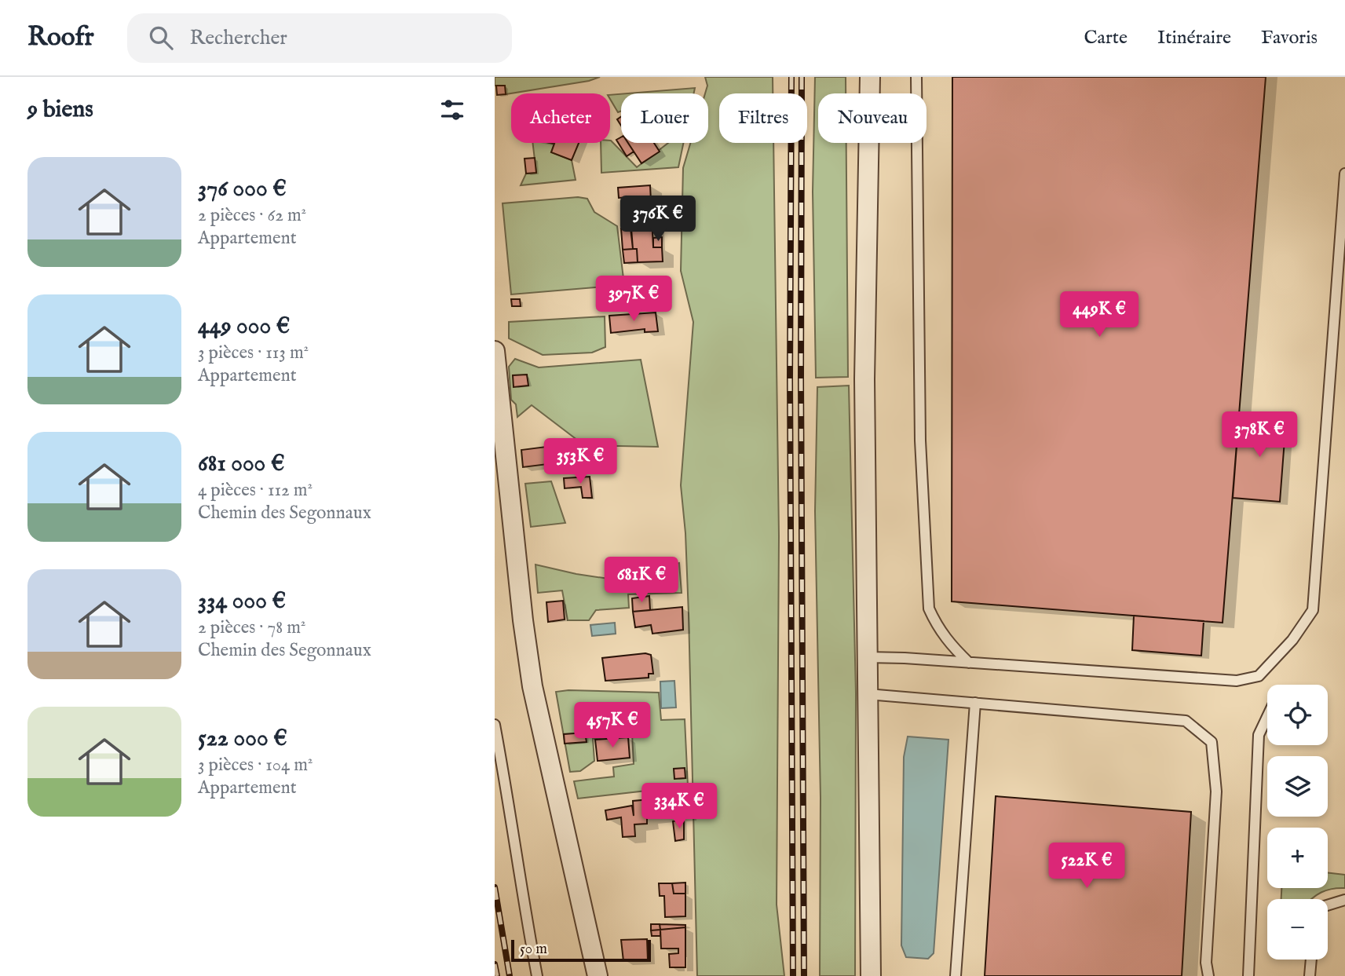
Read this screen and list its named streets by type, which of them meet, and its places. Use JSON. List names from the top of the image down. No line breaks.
{"scale_bar":"50 m","page":{"header":"Roofr","search":"Rechercher","nav":["Carte","Itinéraire","Favoris"],"heading":"9 biens","chip":["Acheter","Louer","Filtres","Nouveau"],"list":[{"name":"376 000 €","note":"2 pièces · 62 m² · Appartement"},{"name":"449 000 €","note":"3 pièces · 113 m² · Appartement"},{"name":"681 000 €","note":"4 pièces · 112 m² · Chemin des Segonnaux"},{"name":"334 000 €","note":"2 pièces · 78 m² · Chemin des Segonnaux"},{"name":"522 000 €","note":"3 pièces · 104 m² · Appartement"}],"price":["376K €","397K €","449K €","378K €","353K €","681K €","457K €","334K €","522K €"],"map_buttons":["+","−"],"scale":"50 m"}}
